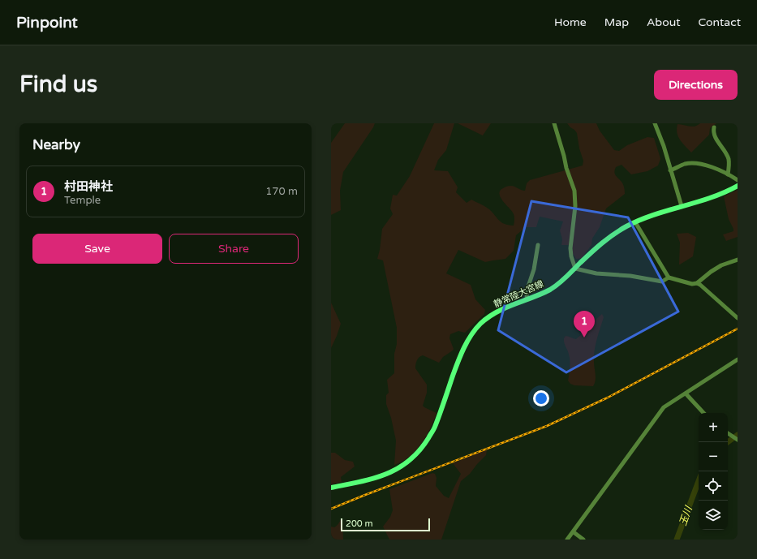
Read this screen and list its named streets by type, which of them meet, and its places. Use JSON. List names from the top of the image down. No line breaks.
{"streets":{"main road":["静常陸大宮線"]},"water":["玉川"],"scale_bar":"200 m","page":{"header":"Pinpoint","nav":["Home","Map","About","Contact"],"buttons":["Directions",["Save","Share"]],"title":"Find us","heading":"Nearby","list":[{"mark":"1","name":"村田神社","note":"Temple","value":"170 m"}],"pins":"1","map_buttons":["+","−"],"scale":"200 m"}}
